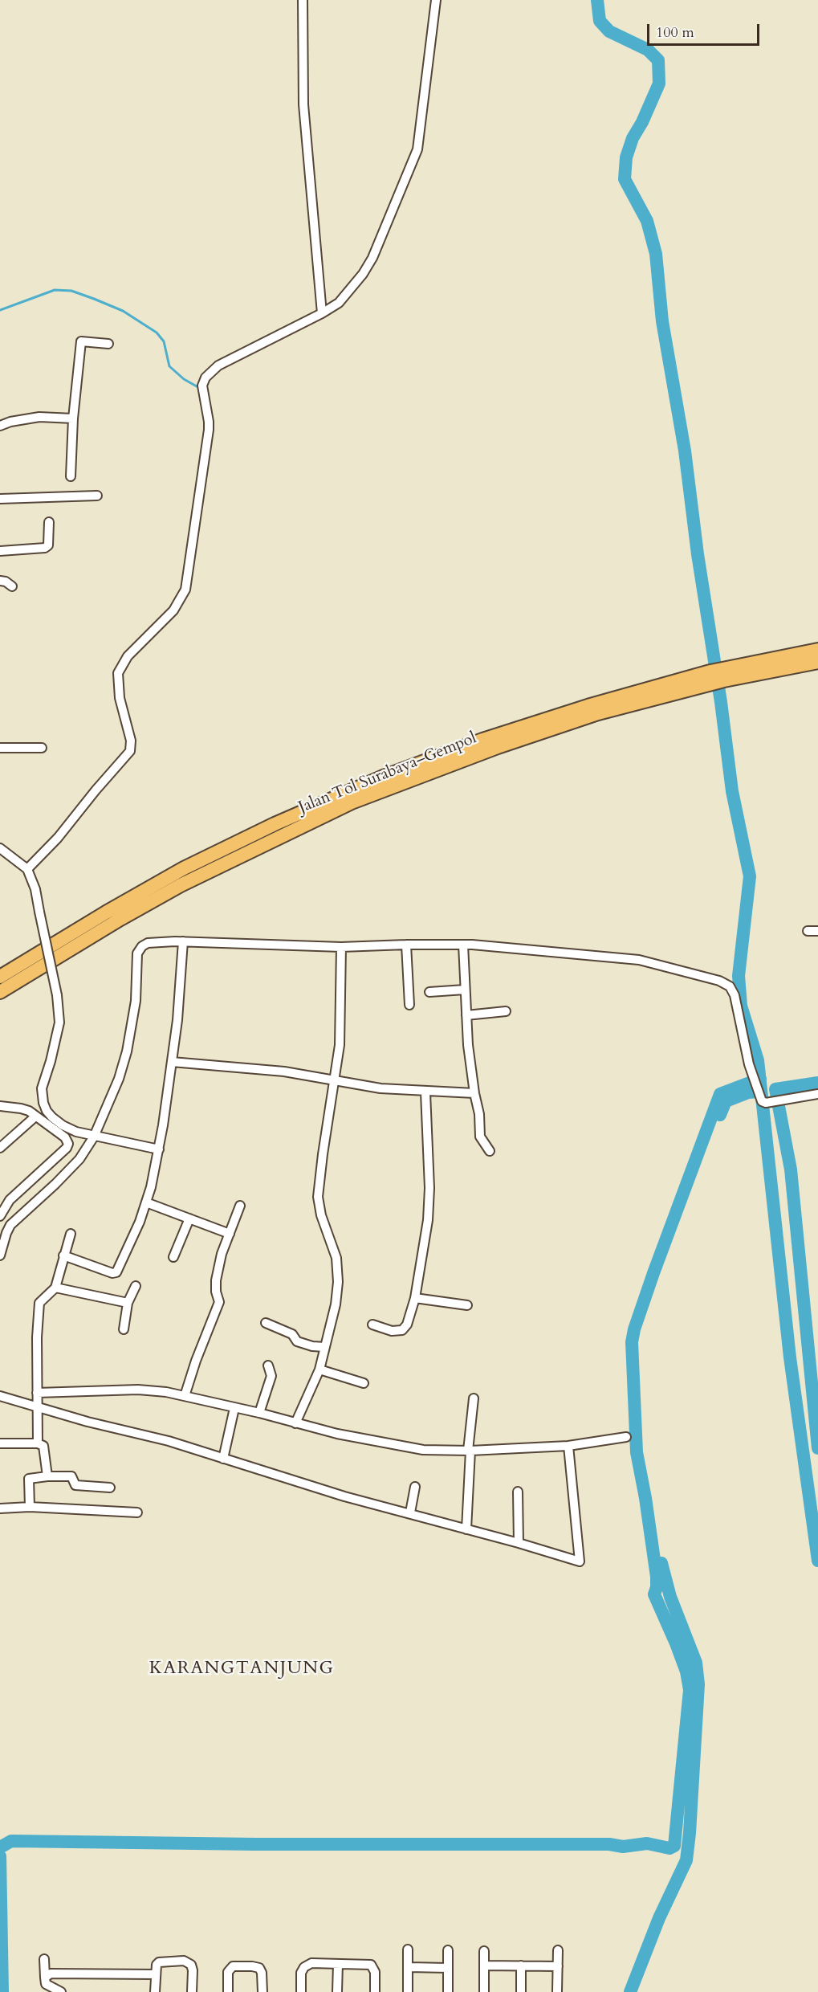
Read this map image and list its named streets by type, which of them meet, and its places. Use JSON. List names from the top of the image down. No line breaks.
{"streets":{"highway":["Jalan Tol Surabaya–Gempol"]},"districts":["KARANGTANJUNG"],"scale_bar":"100 m"}
